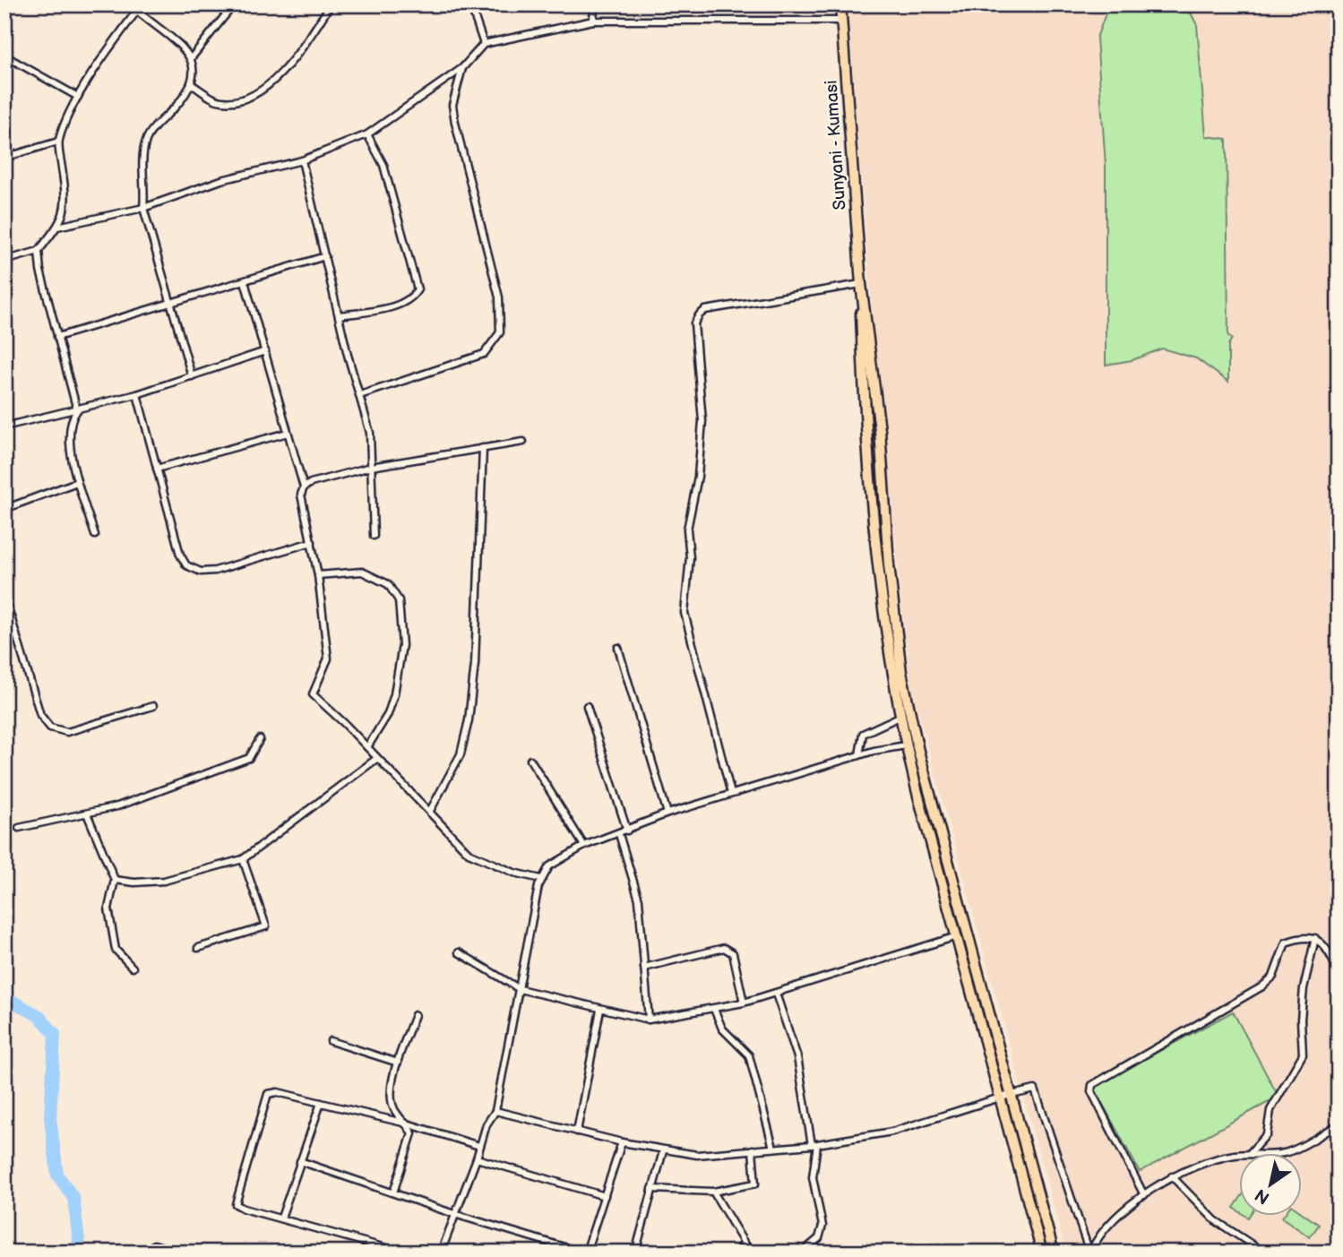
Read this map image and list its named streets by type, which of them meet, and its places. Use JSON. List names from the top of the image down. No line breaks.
{"streets":{"main road":["Sunyani - Kumasi"]},"north":"bottom left"}
